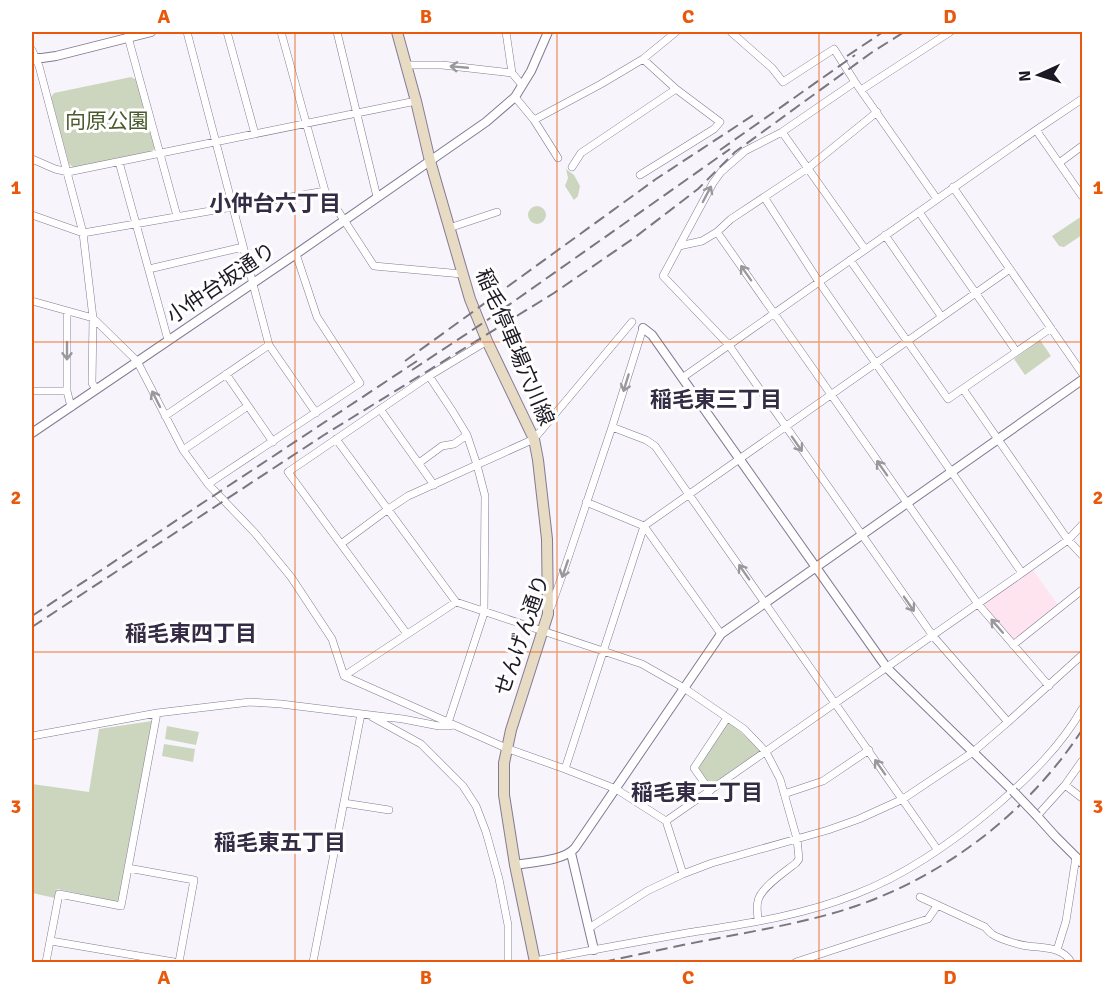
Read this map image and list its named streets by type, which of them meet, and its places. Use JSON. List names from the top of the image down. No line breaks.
{"streets":{"main road":["稲毛停車場穴川線","せんげん通り"],"street":["小仲台坂通り"]},"crossings":[["小仲台坂通り","稲毛停車場穴川線"],["稲毛停車場穴川線","せんげん通り"]],"districts":["小仲台六丁目","稲毛東三丁目","稲毛東四丁目","稲毛東二丁目","稲毛東五丁目"],"parks":["向原公園"],"north":"left","grid":{"columns":["A","B","C","D"],"rows":["1","2","3"]}}
